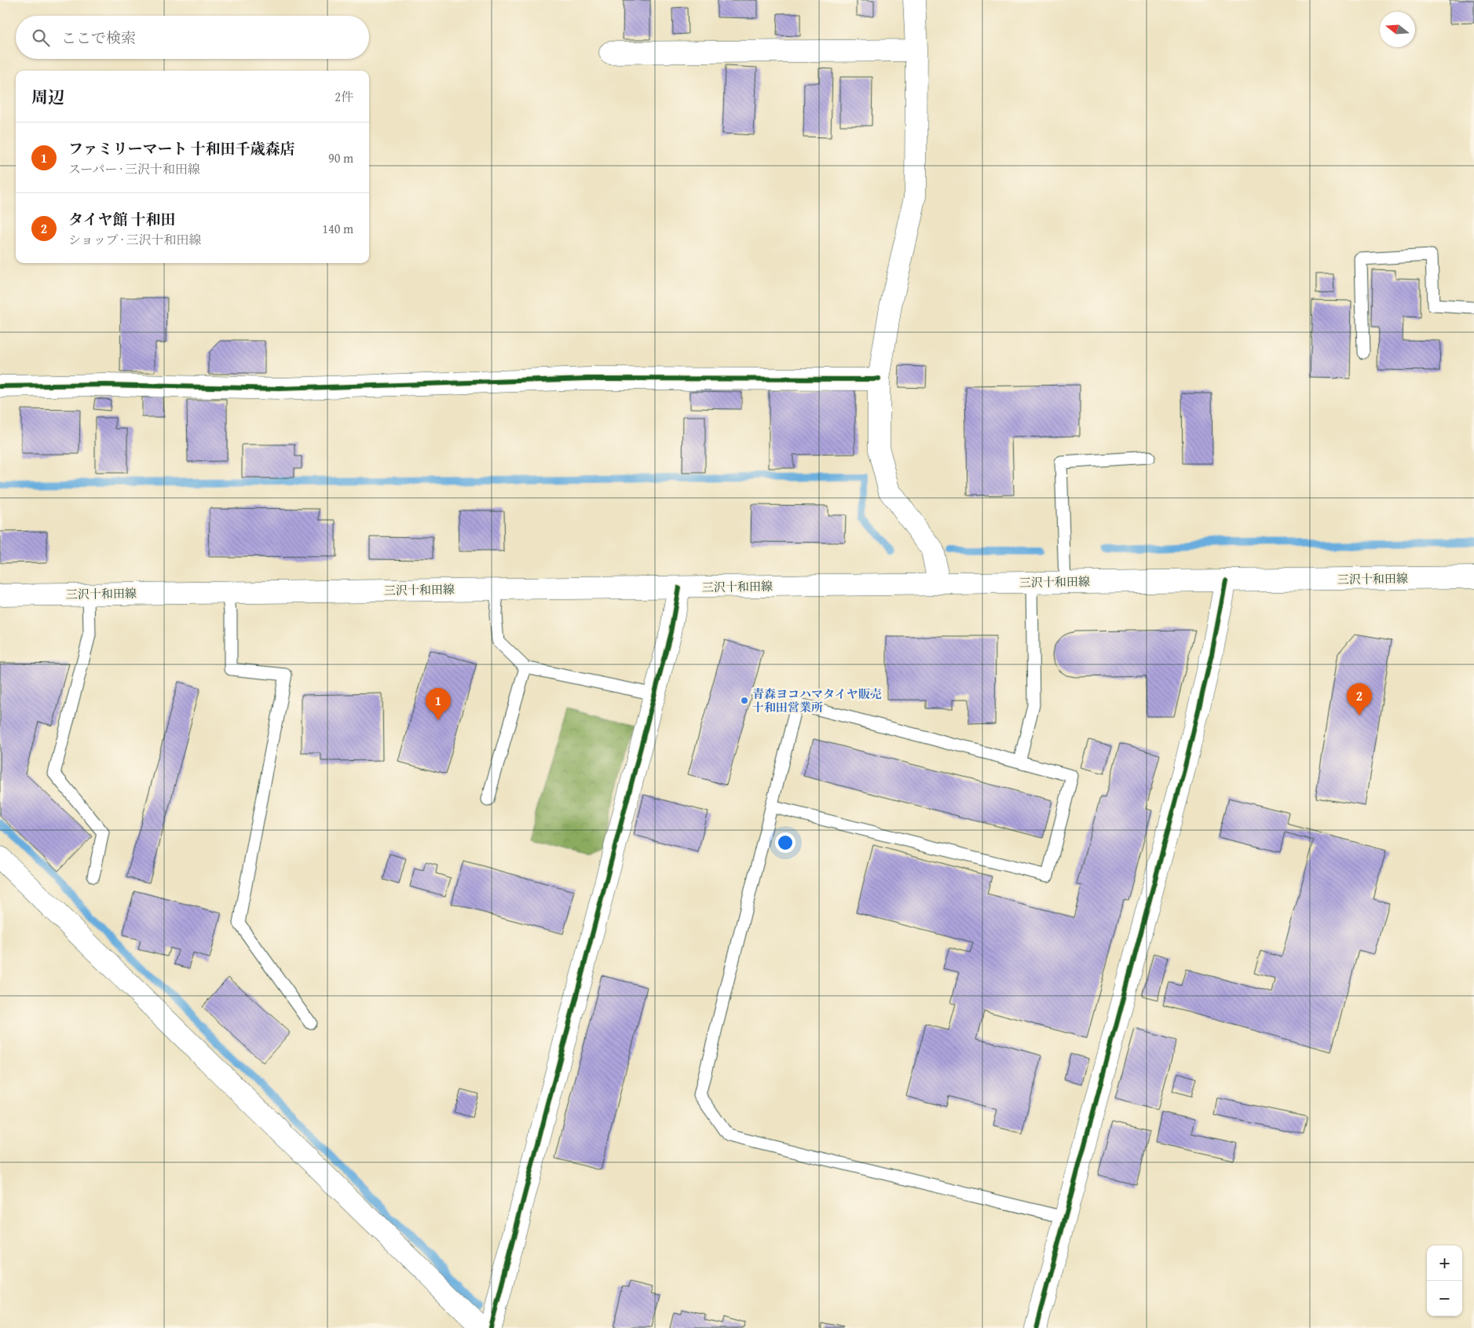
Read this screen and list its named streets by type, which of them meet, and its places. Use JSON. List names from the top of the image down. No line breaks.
{"streets":{"street":["三沢十和田線"]},"places":["青森ヨコハマタイヤ販売 十和田営業所"],"north":"left","page":{"search":"ここで検索","heading":["周辺","2件"],"list":[{"mark":"1","name":"ファミリーマート 十和田千歳森店","note":"スーパー · 三沢十和田線","value":"90 m"},{"mark":"2","name":"タイヤ館 十和田","note":"ショップ · 三沢十和田線","value":"140 m"}],"pins":["2","1"],"map_buttons":["+","−"]}}
